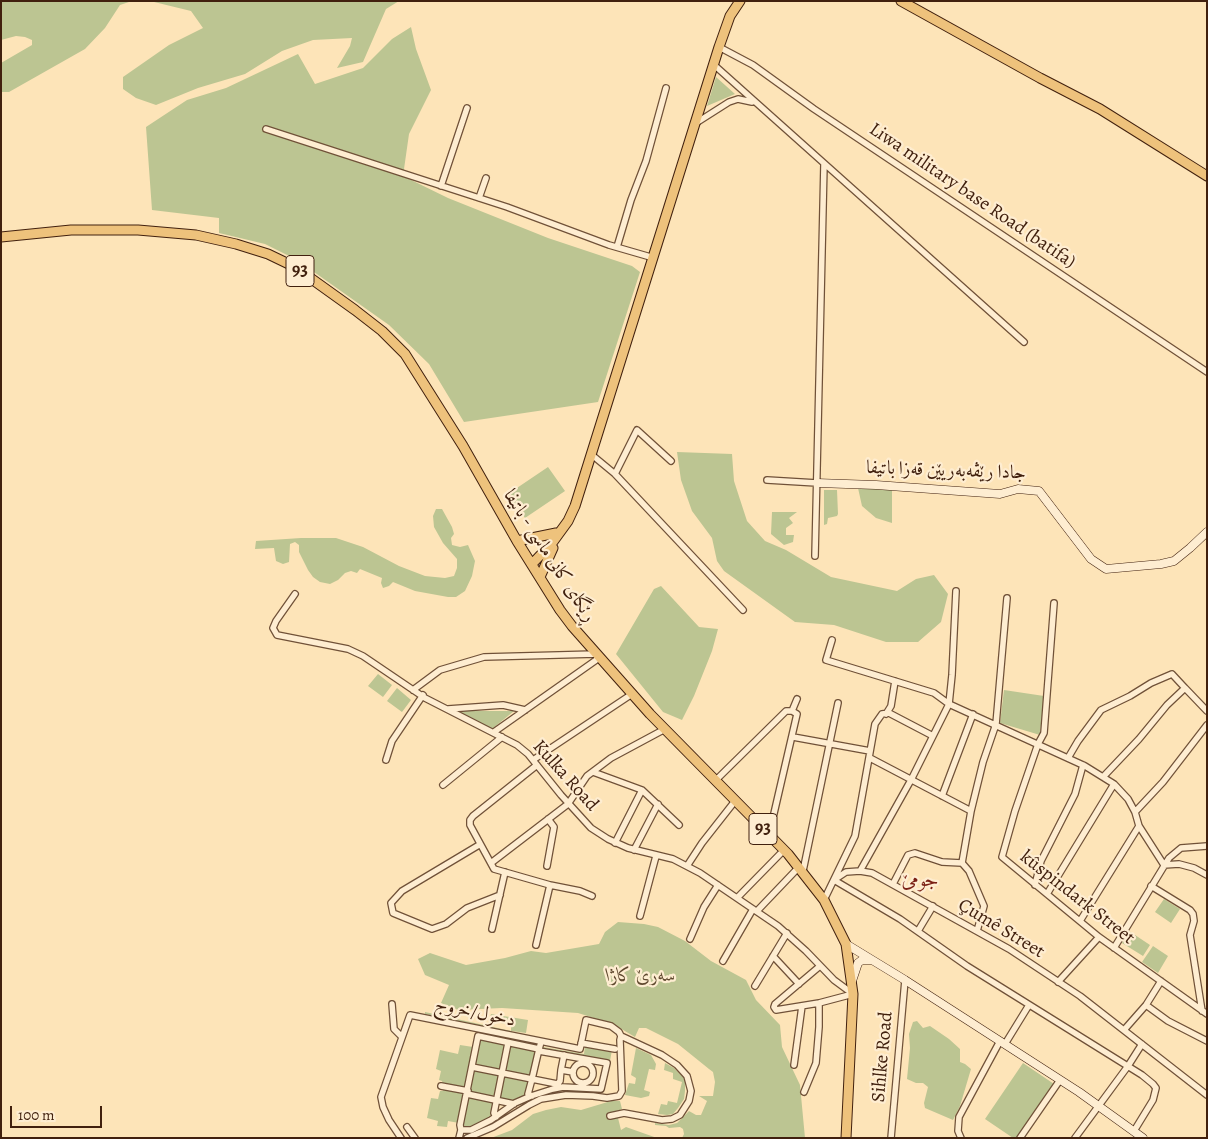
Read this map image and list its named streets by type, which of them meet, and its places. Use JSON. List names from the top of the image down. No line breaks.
{"streets":{"main road":["93","ڕێگای کانی ماسی - باتيفا"],"street":["Liwa military base Road (batifa)","جادا رێڤه‌به‌ريێن قه‌زا باتيفا","Kulka Road","kûspindark Street","Çumê Street","دخول/خروج","Sihlke Road"]},"crossings":[["ڕێگای کانی ماسی - باتيفا","Kulka Road"]],"districts":["جومێ"],"parks":["سەرێ کاژا"],"scale_bar":"100 m"}
